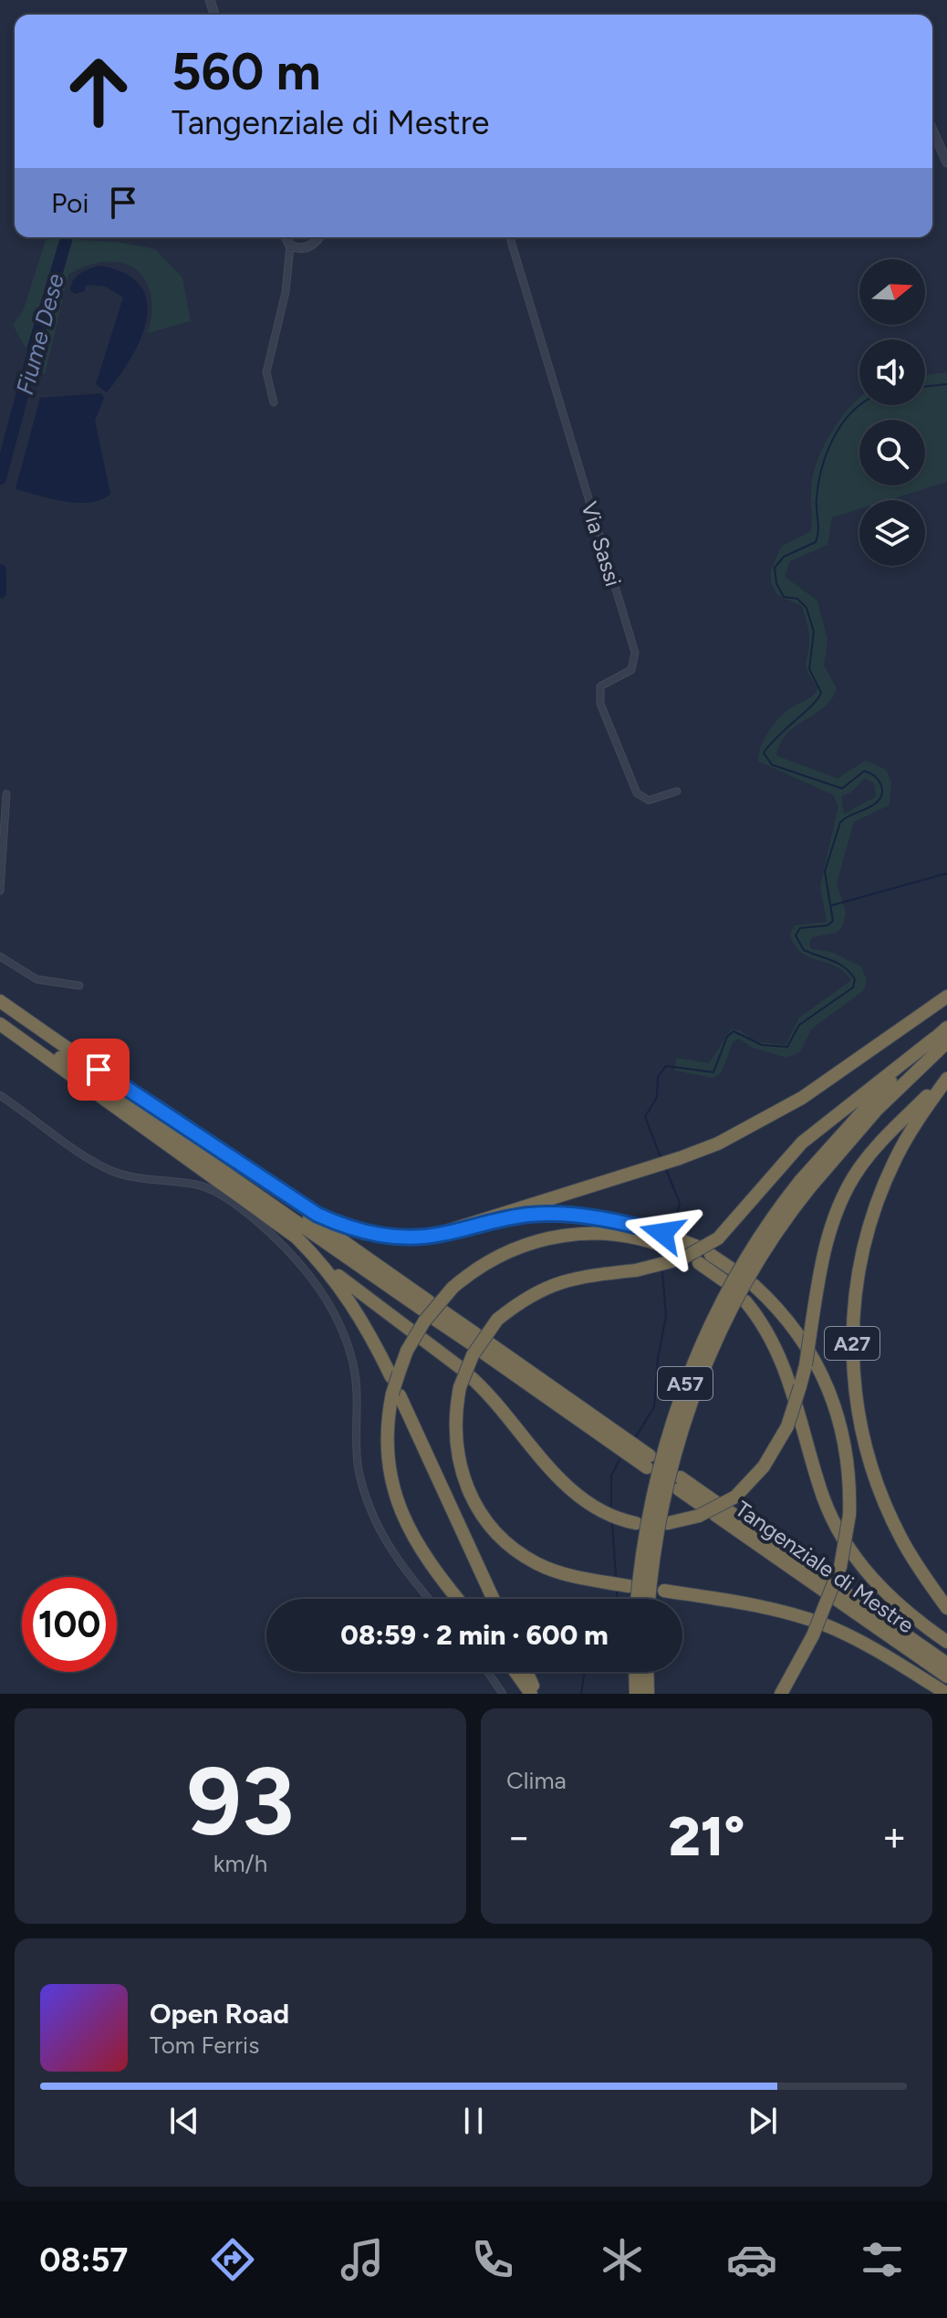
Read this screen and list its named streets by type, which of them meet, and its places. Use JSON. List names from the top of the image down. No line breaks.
{"streets":{"highway":["A27","A57","Tangenziale di Mestre"],"street":["Via Sassi"]},"crossings":[["A27","Tangenziale di Mestre"]],"water":["Fiume Dese"],"north":"right","page":{"turn":["560 m","Tangenziale di Mestre"],"then":"Poi","limit":"100","trip":"08:59 · 2 min · 600 m","tile":[["93","km/h"],"Clima"],"heat":["−","21°","+"],"song":["Open Road","Tom Ferris"],"tabs":"08:57"}}
